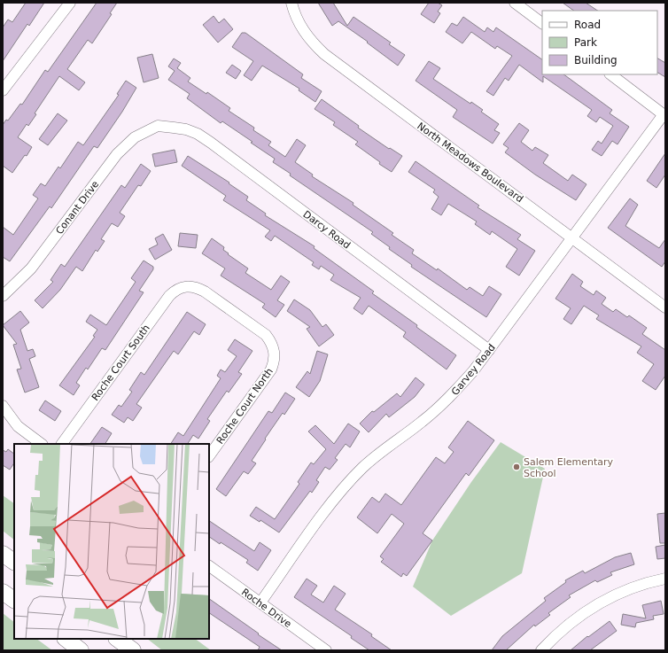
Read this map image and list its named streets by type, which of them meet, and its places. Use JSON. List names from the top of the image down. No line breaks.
{"streets":{"street":["North Meadows Boulevard","Conant Drive","Darcy Road","Roche Court South","Garvey Road","Roche Court North","Roche Drive"]},"crossings":[["North Meadows Boulevard","Garvey Road"],["Conant Drive","Darcy Road"],["Darcy Road","Garvey Road"],["Roche Court South","Roche Court North"],["Garvey Road","Roche Drive"]],"places":["Salem Elementary School"],"legend":["Road","Park","Building"]}
